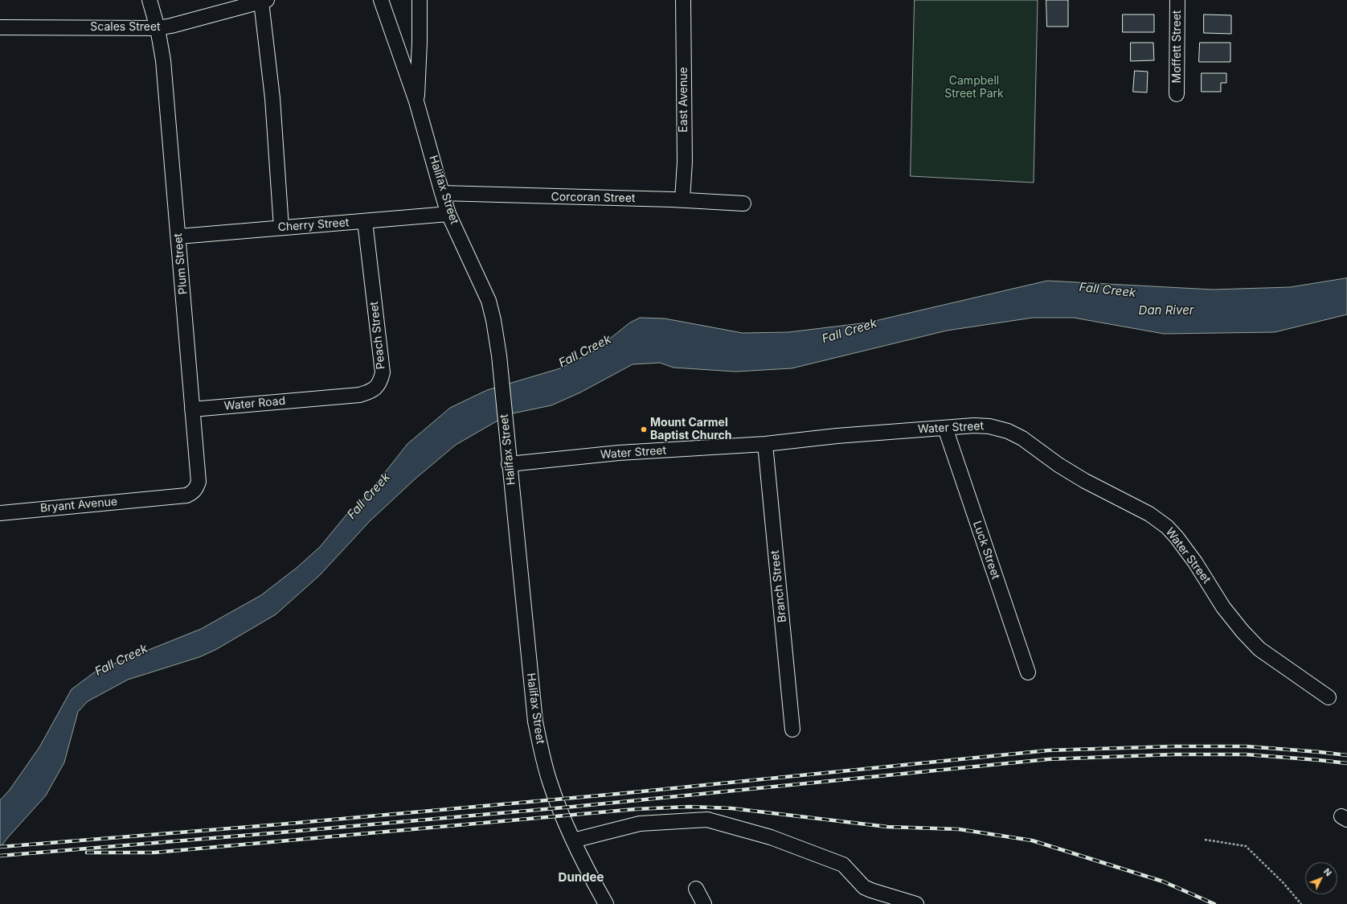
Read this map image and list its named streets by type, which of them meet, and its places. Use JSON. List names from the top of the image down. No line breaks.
{"streets":{"street":["Scales Street","Moffett Street","East Avenue","Halifax Street","Corcoran Street","Cherry Street","Plum Street","Peach Street","Water Road","Water Street","Bryant Avenue","Luck Street","Branch Street"]},"crossings":[["Scales Street","Plum Street"],["East Avenue","Corcoran Street"],["Halifax Street","Corcoran Street"],["Halifax Street","Cherry Street"],["Halifax Street","Water Street"],["Cherry Street","Plum Street"],["Cherry Street","Peach Street"],["Plum Street","Water Road"],["Plum Street","Bryant Avenue"],["Peach Street","Water Road"],["Water Street","Luck Street"],["Water Street","Branch Street"]],"districts":["Dundee"],"water":["Fall Creek","Dan River"],"parks":["Campbell Street Park"],"places":["Mount Carmel Baptist Church"],"north":"top right"}
